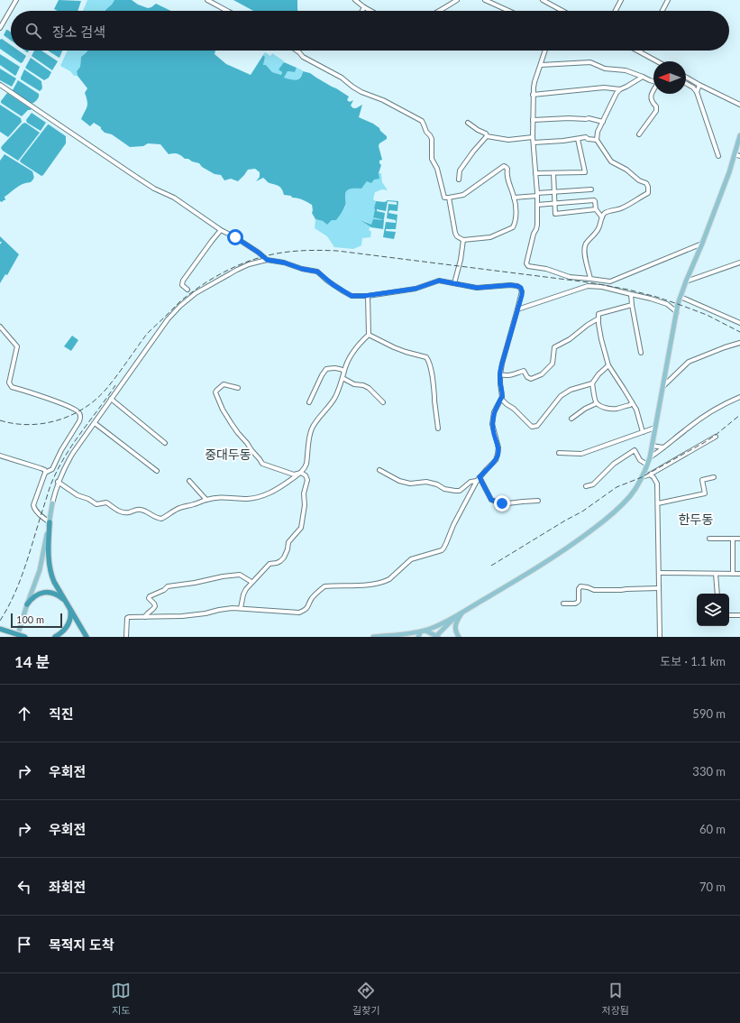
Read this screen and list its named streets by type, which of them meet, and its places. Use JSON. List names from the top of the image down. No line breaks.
{"districts":["중대두동","한두동"],"scale_bar":"100 m","north":"left","page":{"search":"장소 검색","scale":"100 m","heading":["14 분","도보 · 1.1 km"],"list":[["직진","590 m"],["우회전","330 m"],["우회전","60 m"],["좌회전","70 m"],"목적지 도착"],"nav":["지도","길찾기","저장됨"]}}
